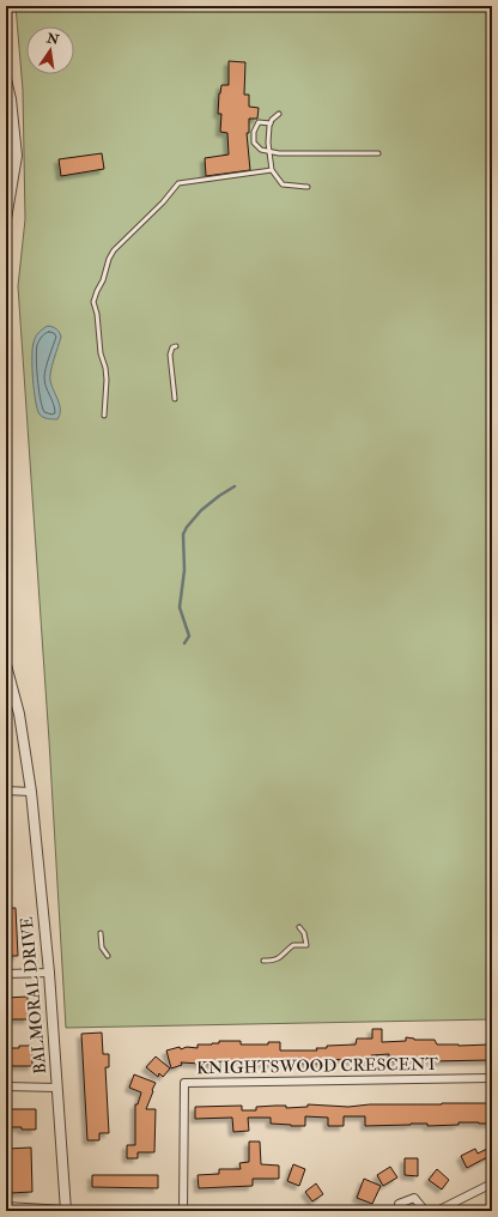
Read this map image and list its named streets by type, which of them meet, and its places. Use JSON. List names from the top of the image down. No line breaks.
{"streets":{"street":["BALMORAL DRIVE","KNIGHTSWOOD CRESCENT"]},"north":"top"}
